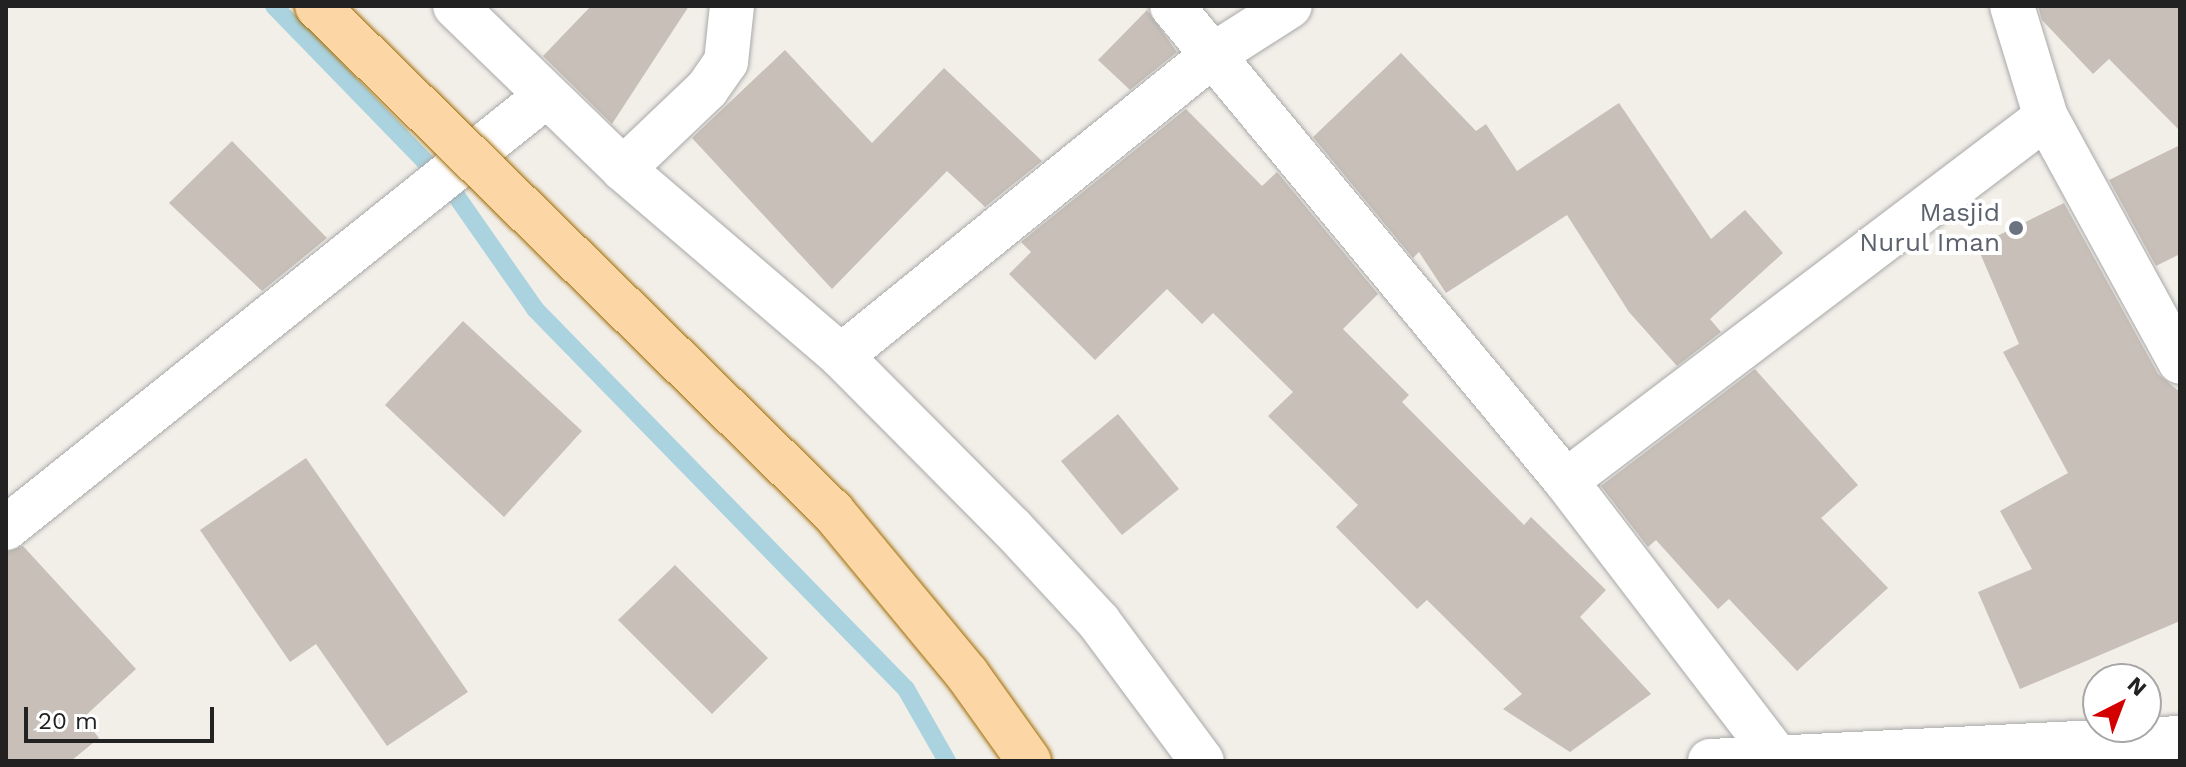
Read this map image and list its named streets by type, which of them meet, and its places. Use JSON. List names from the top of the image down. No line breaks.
{"places":["Masjid Nurul Iman"],"scale_bar":"20 m","north":"top right"}
